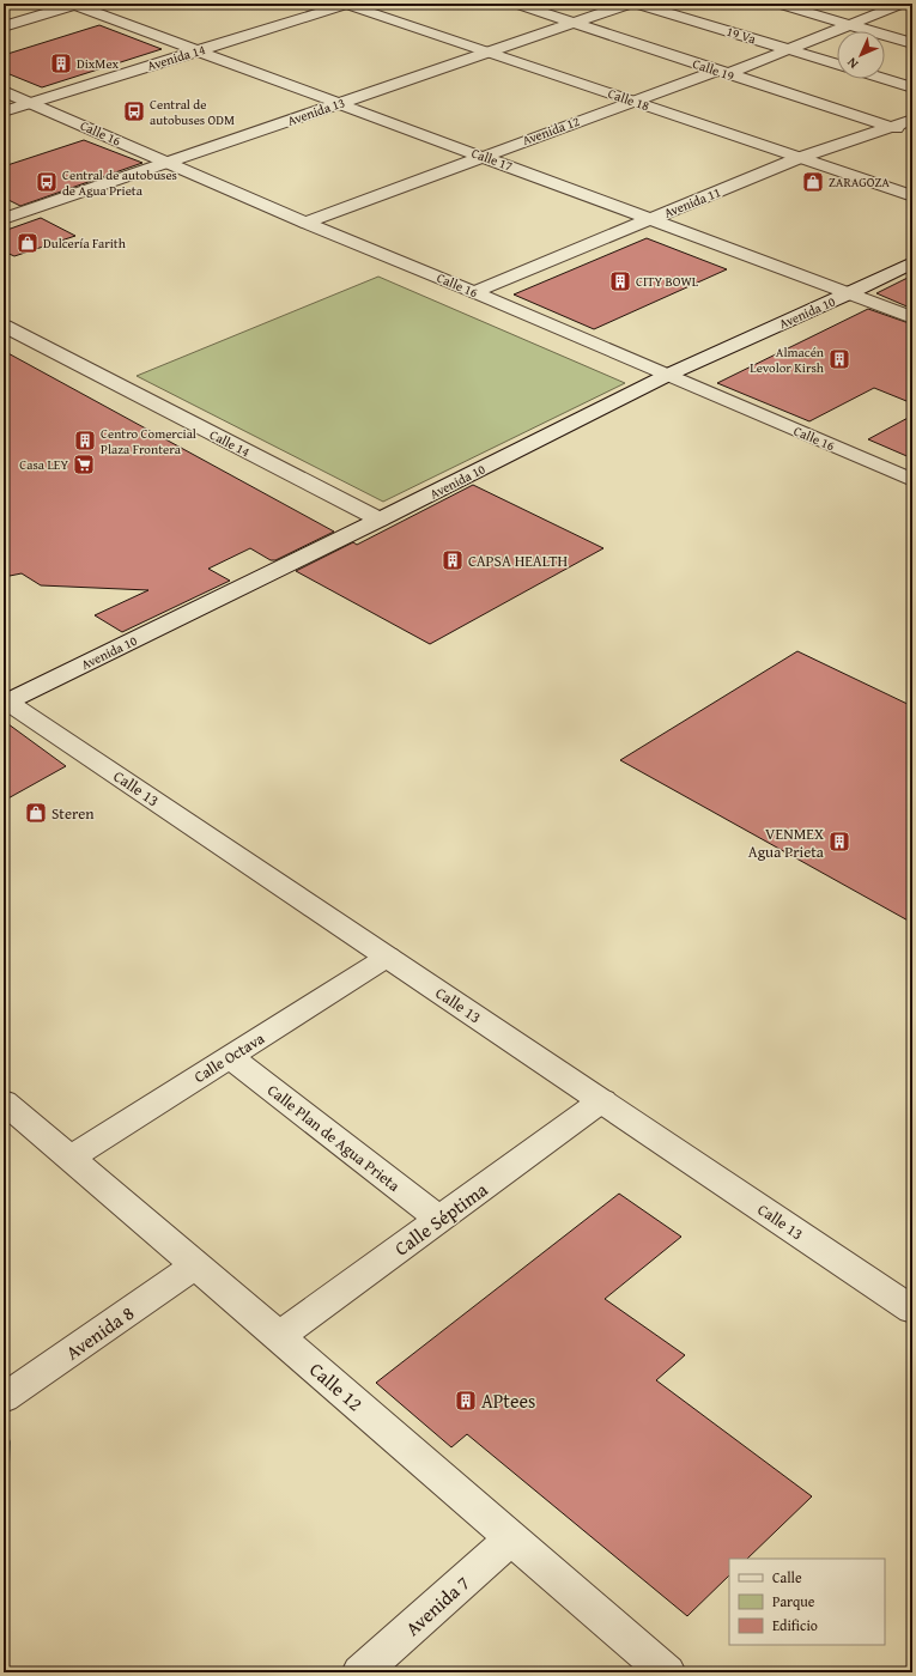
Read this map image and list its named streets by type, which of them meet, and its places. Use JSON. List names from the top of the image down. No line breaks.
{"streets":{"street":["19 Va","Avenida 14","Calle 19","Calle 18","Avenida 13","Avenida 12","Calle 16","Calle 17","Avenida 11","Avenida 10","Calle 14","Calle 13","Calle Octava","Calle Plan de Agua Prieta","Calle Séptima","Avenida 8","Calle 12","Avenida 7"]},"crossings":[["19 Va","Avenida 12"],["Avenida 14","Calle 18"],["Avenida 14","Calle 16"],["Avenida 14","Calle 17"],["Calle 19","Avenida 13"],["Calle 19","Avenida 12"],["Calle 19","Avenida 11"],["Calle 18","Avenida 13"],["Calle 18","Avenida 12"],["Calle 18","Avenida 11"],["Avenida 13","Calle 16"],["Avenida 13","Calle 17"],["Avenida 12","Calle 16"],["Avenida 12","Calle 17"],["Calle 16","Avenida 11"],["Calle 16","Avenida 10"],["Calle 17","Avenida 11"],["Calle 17","Avenida 10"],["Avenida 10","Calle 14"],["Avenida 10","Calle 13"],["Calle 13","Calle Octava"],["Calle 13","Calle Séptima"],["Calle Octava","Calle Plan de Agua Prieta"],["Calle Octava","Calle 12"],["Calle Plan de Agua Prieta","Calle Séptima"],["Calle Séptima","Calle 12"],["Avenida 8","Calle 12"],["Calle 12","Avenida 7"]],"places":{"building":["DixMex","CITY BOWL","Almacén Levolor Kirsh","Centro Comercial Plaza Frontera","CAPSA HEALTH","VENMEX Agua Prieta","APtees"],"bus stop":["Central de autobuses ODM","Central de autobuses de Agua Prieta"],"shop":["ZARAGOZA","Dulcería Farith","Steren"],"supermarket":["Casa LEY"]},"legend":["Calle","Parque","Edificio"],"north":"bottom left"}
